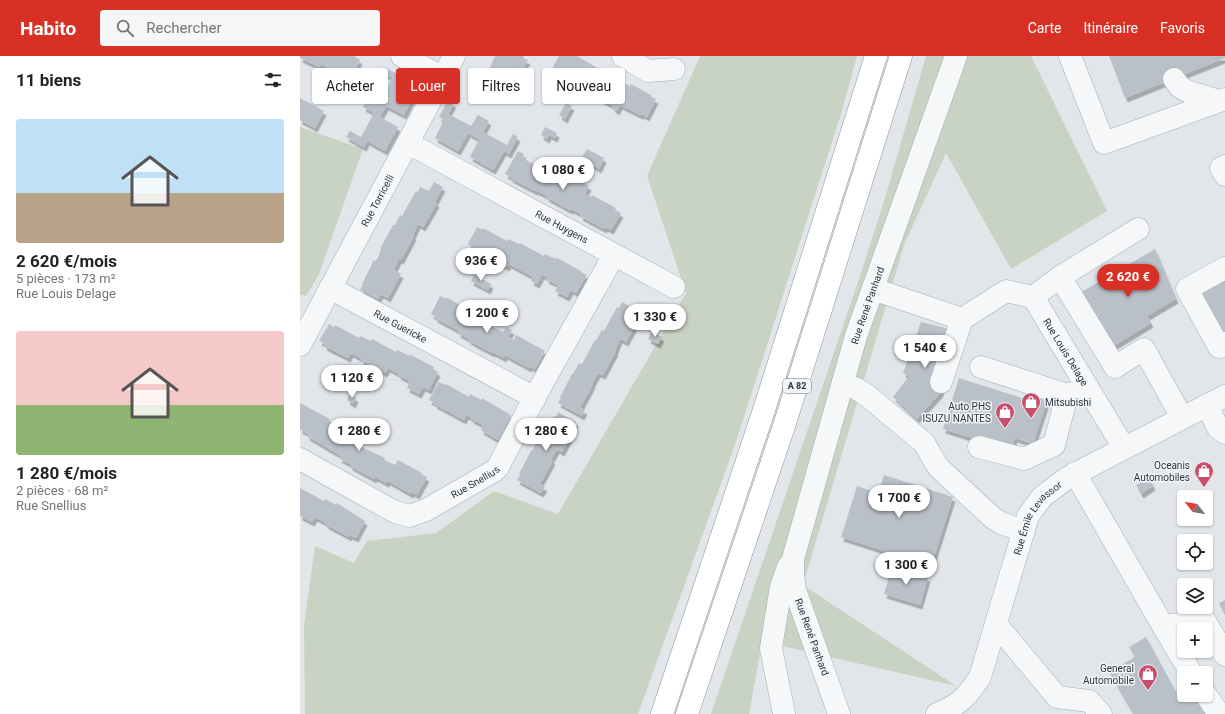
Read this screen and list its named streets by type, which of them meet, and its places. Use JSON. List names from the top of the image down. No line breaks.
{"streets":{"highway":["A 82"],"street":["Rue Torricelli","Rue Huygens","Rue René Panhard","Rue Guericke","Rue Louis Delage","Rue Snellius","Rue Émile Levassor"]},"crossings":[["Rue Torricelli","Rue Huygens"],["Rue Torricelli","Rue Guericke"],["Rue Huygens","Rue Snellius"],["Rue Guericke","Rue Snellius"],["Rue Louis Delage","Rue Émile Levassor"]],"places":{"shop":["Mitsubishi","Auto PHS ISUZU NANTES","Oceanis Automobiles","General Automobile"]},"north":"top left","page":{"header":"Habito","search":"Rechercher","nav":["Carte","Itinéraire","Favoris"],"heading":"11 biens","chip":["Acheter","Louer","Filtres","Nouveau"],"list":[{"name":"2 620 €/mois","note":"5 pièces · 173 m² · Rue Louis Delage"},{"name":"1 280 €/mois","note":"2 pièces · 68 m² · Rue Snellius"}],"price":["1 080 €","936 €","2 620 €","1 200 €","1 330 €","1 540 €","1 120 €","1 280 €","1 280 €","1 700 €","1 300 €"],"map_buttons":["+","−"]}}
